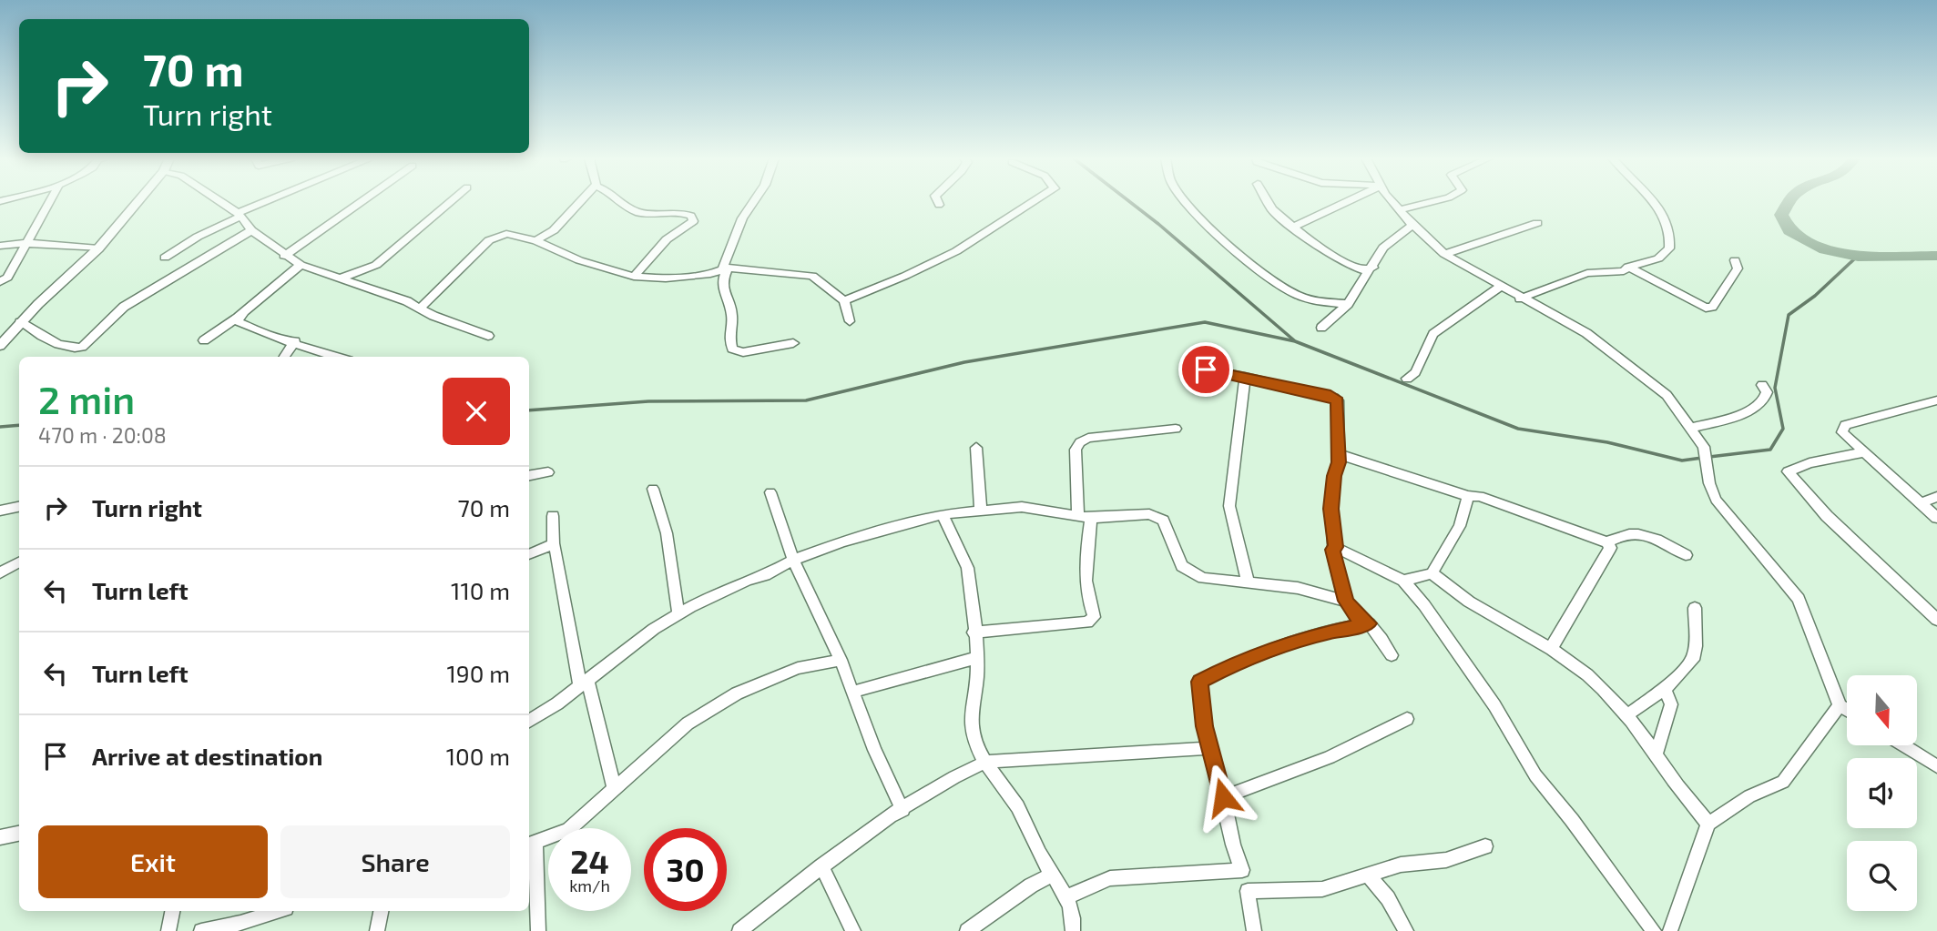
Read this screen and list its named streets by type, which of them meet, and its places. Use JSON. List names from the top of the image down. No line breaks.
{"north":"bottom","page":{"turn":["70 m","Turn right"],"heading":["2 min","470 m · 20:08"],"list":[{"name":"Turn right","value":"70 m"},{"name":"Turn left","value":"110 m"},{"name":"Turn left","value":"190 m"},{"name":"Arrive at destination","value":"100 m"}],"buttons":["Exit","Share"],"speed":"24 km/h","limit":"30"}}
